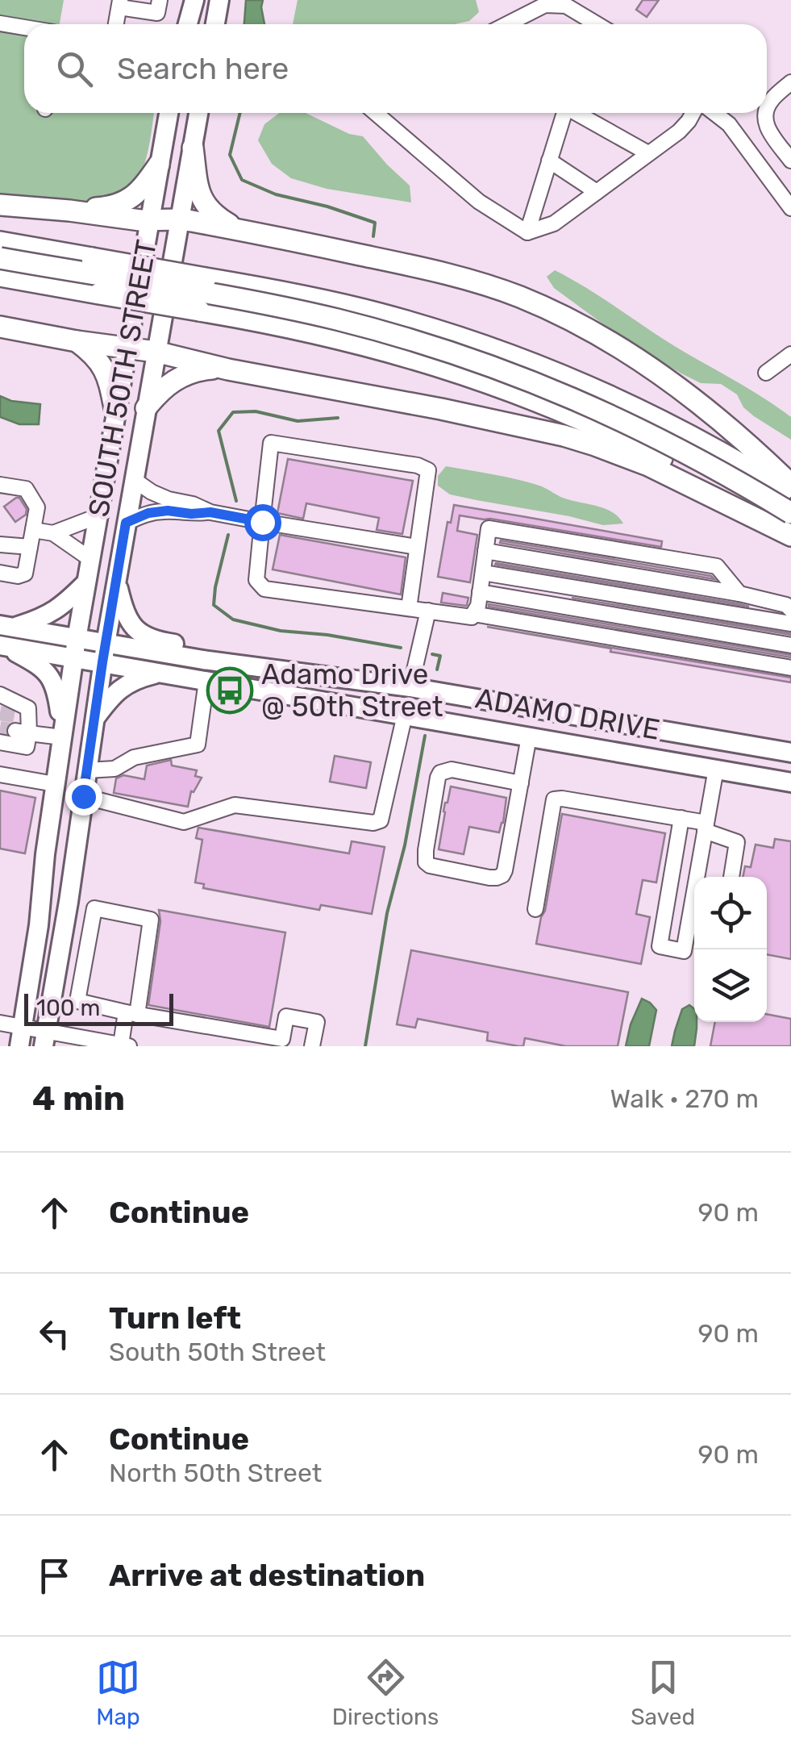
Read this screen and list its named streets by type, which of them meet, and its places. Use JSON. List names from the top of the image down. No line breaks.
{"streets":{"main road":["SOUTH 50TH STREET","ADAMO DRIVE"]},"crossings":[["SOUTH 50TH STREET","ADAMO DRIVE"]],"places":{"bus stop":["Adamo Drive @ 50th Street"]},"scale_bar":"100 m","page":{"search":"Search here","scale":"100 m","heading":["4 min","Walk · 270 m"],"list":[["Continue","90 m"],["Turn left","South 50th Street","90 m"],["Continue","North 50th Street","90 m"],"Arrive at destination"],"nav":["Map","Directions","Saved"]}}
